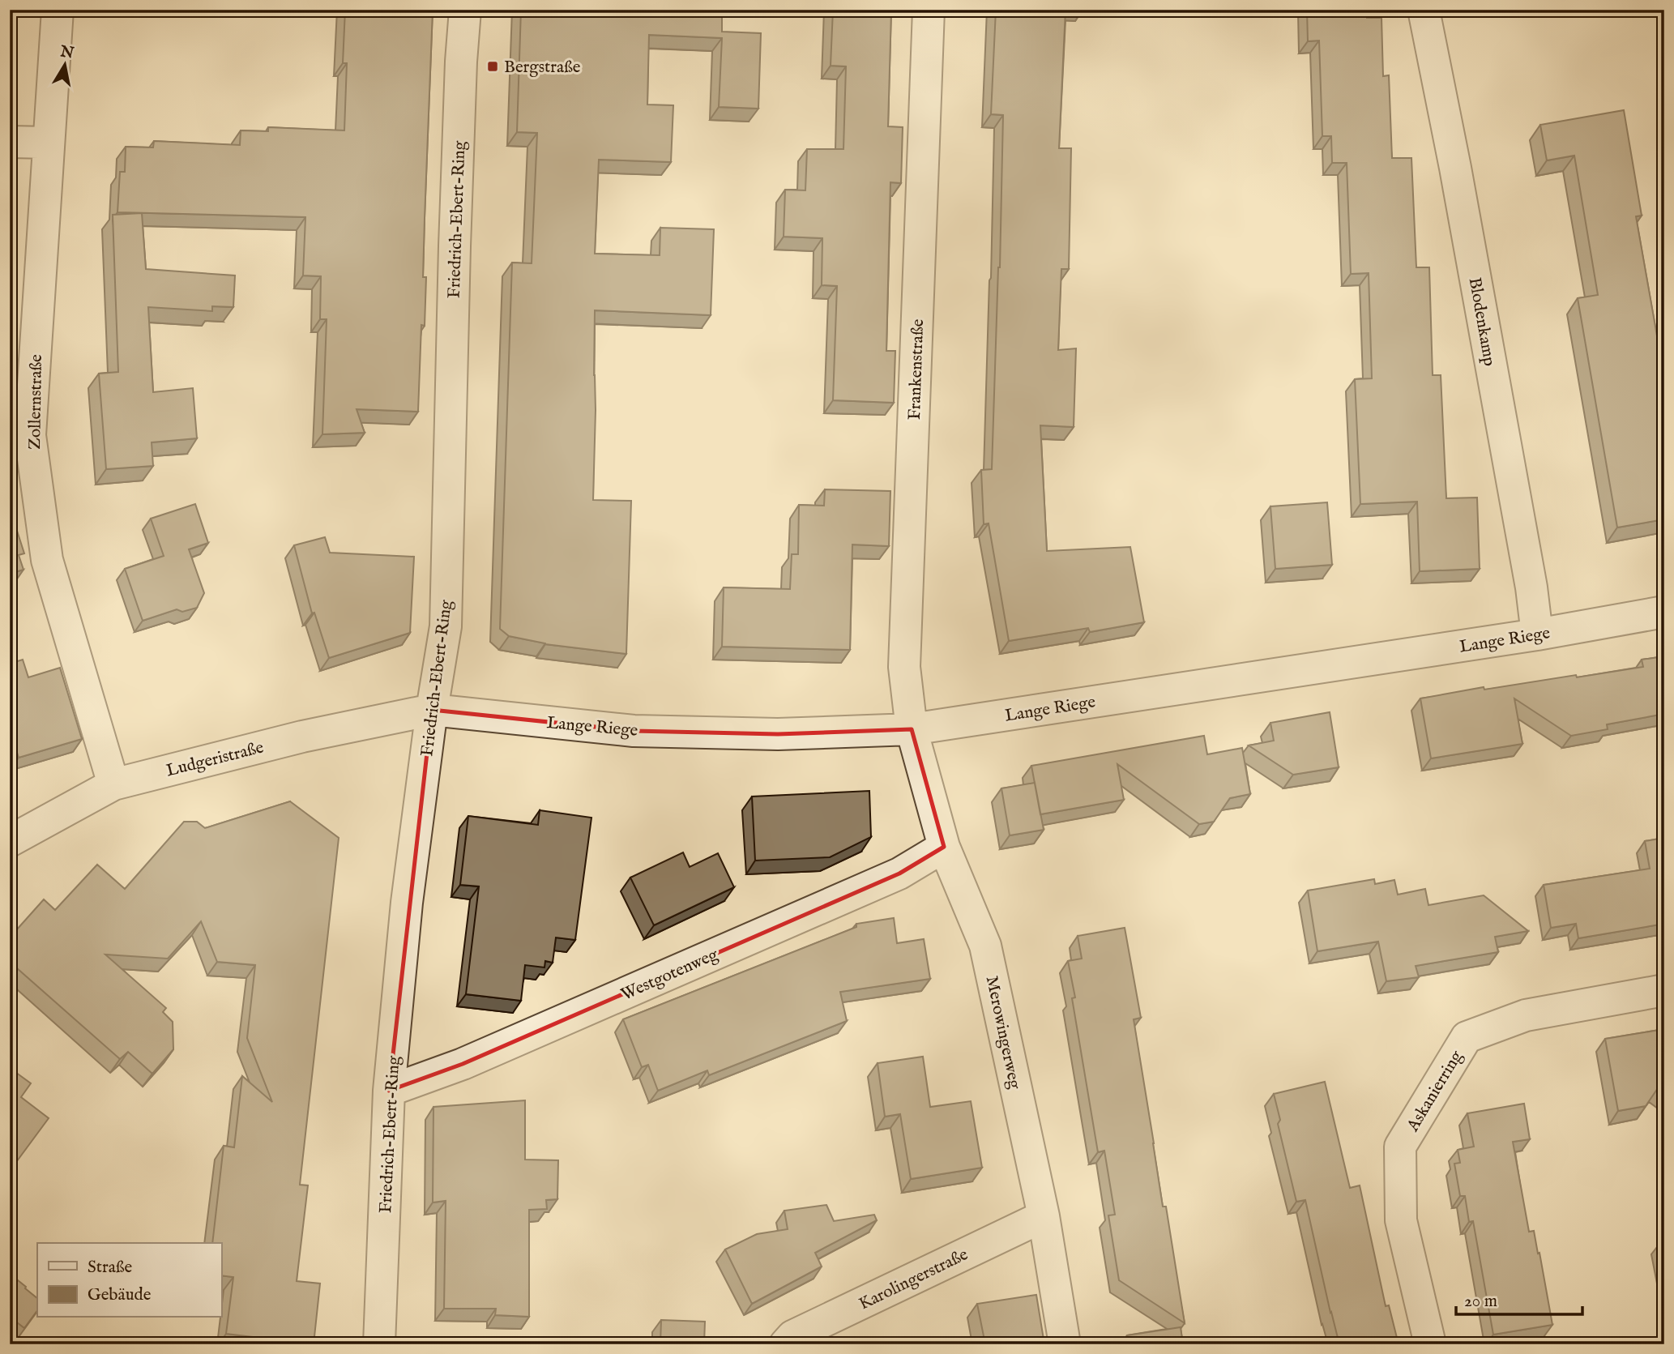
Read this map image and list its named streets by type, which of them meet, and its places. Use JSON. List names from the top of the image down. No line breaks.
{"streets":{"street":["Friedrich-Ebert-Ring","Blodenkamp","Frankenstraße","Zollernstraße","Lange Riege","Ludgeristraße","Westgotenweg","Merowingerweg","Askanierring","Karolingerstraße"]},"crossings":[["Friedrich-Ebert-Ring","Lange Riege"],["Friedrich-Ebert-Ring","Ludgeristraße"],["Friedrich-Ebert-Ring","Westgotenweg"],["Blodenkamp","Lange Riege"],["Frankenstraße","Lange Riege"],["Frankenstraße","Merowingerweg"],["Zollernstraße","Ludgeristraße"],["Lange Riege","Ludgeristraße"],["Lange Riege","Merowingerweg"],["Westgotenweg","Merowingerweg"],["Merowingerweg","Karolingerstraße"]],"places":{"transit":["Bergstraße"]},"legend":["Straße","Gebäude"],"scale_bar":"20 m","north":"top"}
